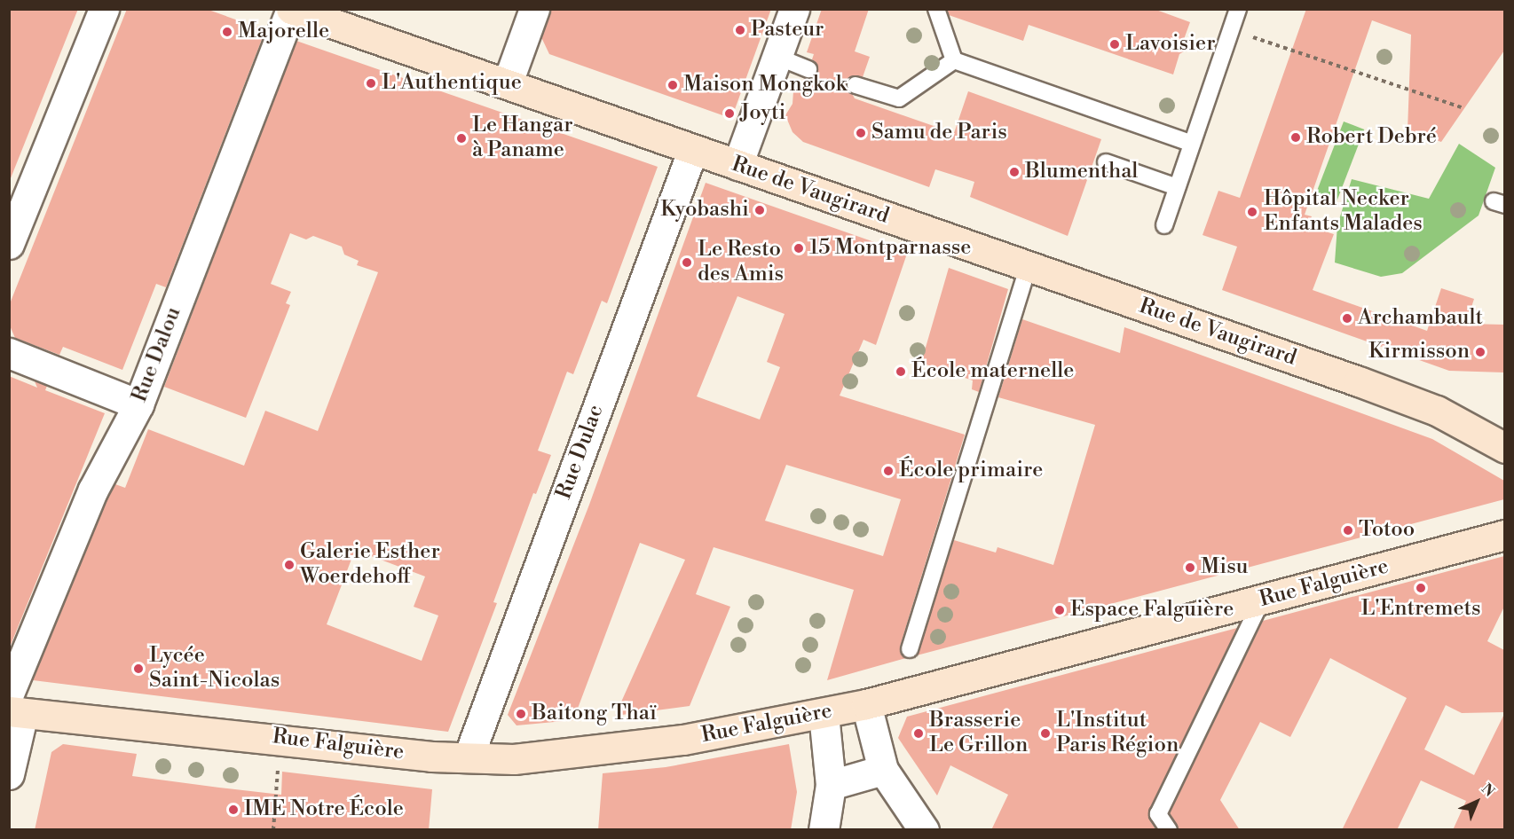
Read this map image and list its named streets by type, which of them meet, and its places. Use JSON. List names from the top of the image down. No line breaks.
{"streets":{"street":["Rue de Vaugirard","Rue Dalou","Rue Dulac","Rue Falguière"]},"crossings":[["Rue de Vaugirard","Rue Dalou"],["Rue de Vaugirard","Rue Dulac"],["Rue Dalou","Rue Falguière"],["Rue Dulac","Rue Falguière"]],"places":["Pasteur","Majorelle","Lavoisier","L'Authentique","Maison Mongkok","Joyti","Samu de Paris","Robert Debré","Le Hangar à Paname","Blumenthal","Kyobashi","Hôpital Necker Enfants Malades","15 Montparnasse","Le Resto des Amis","Archambault","Kirmisson","École maternelle","École primaire","Totoo","Galerie Esther Woerdehoff","Misu","L'Entremets","Espace Falguière","Lycée Saint-Nicolas","Baitong Thaï","Brasserie Le Grillon","L'Institut Paris Région","IME Notre École"],"north":"top right"}
